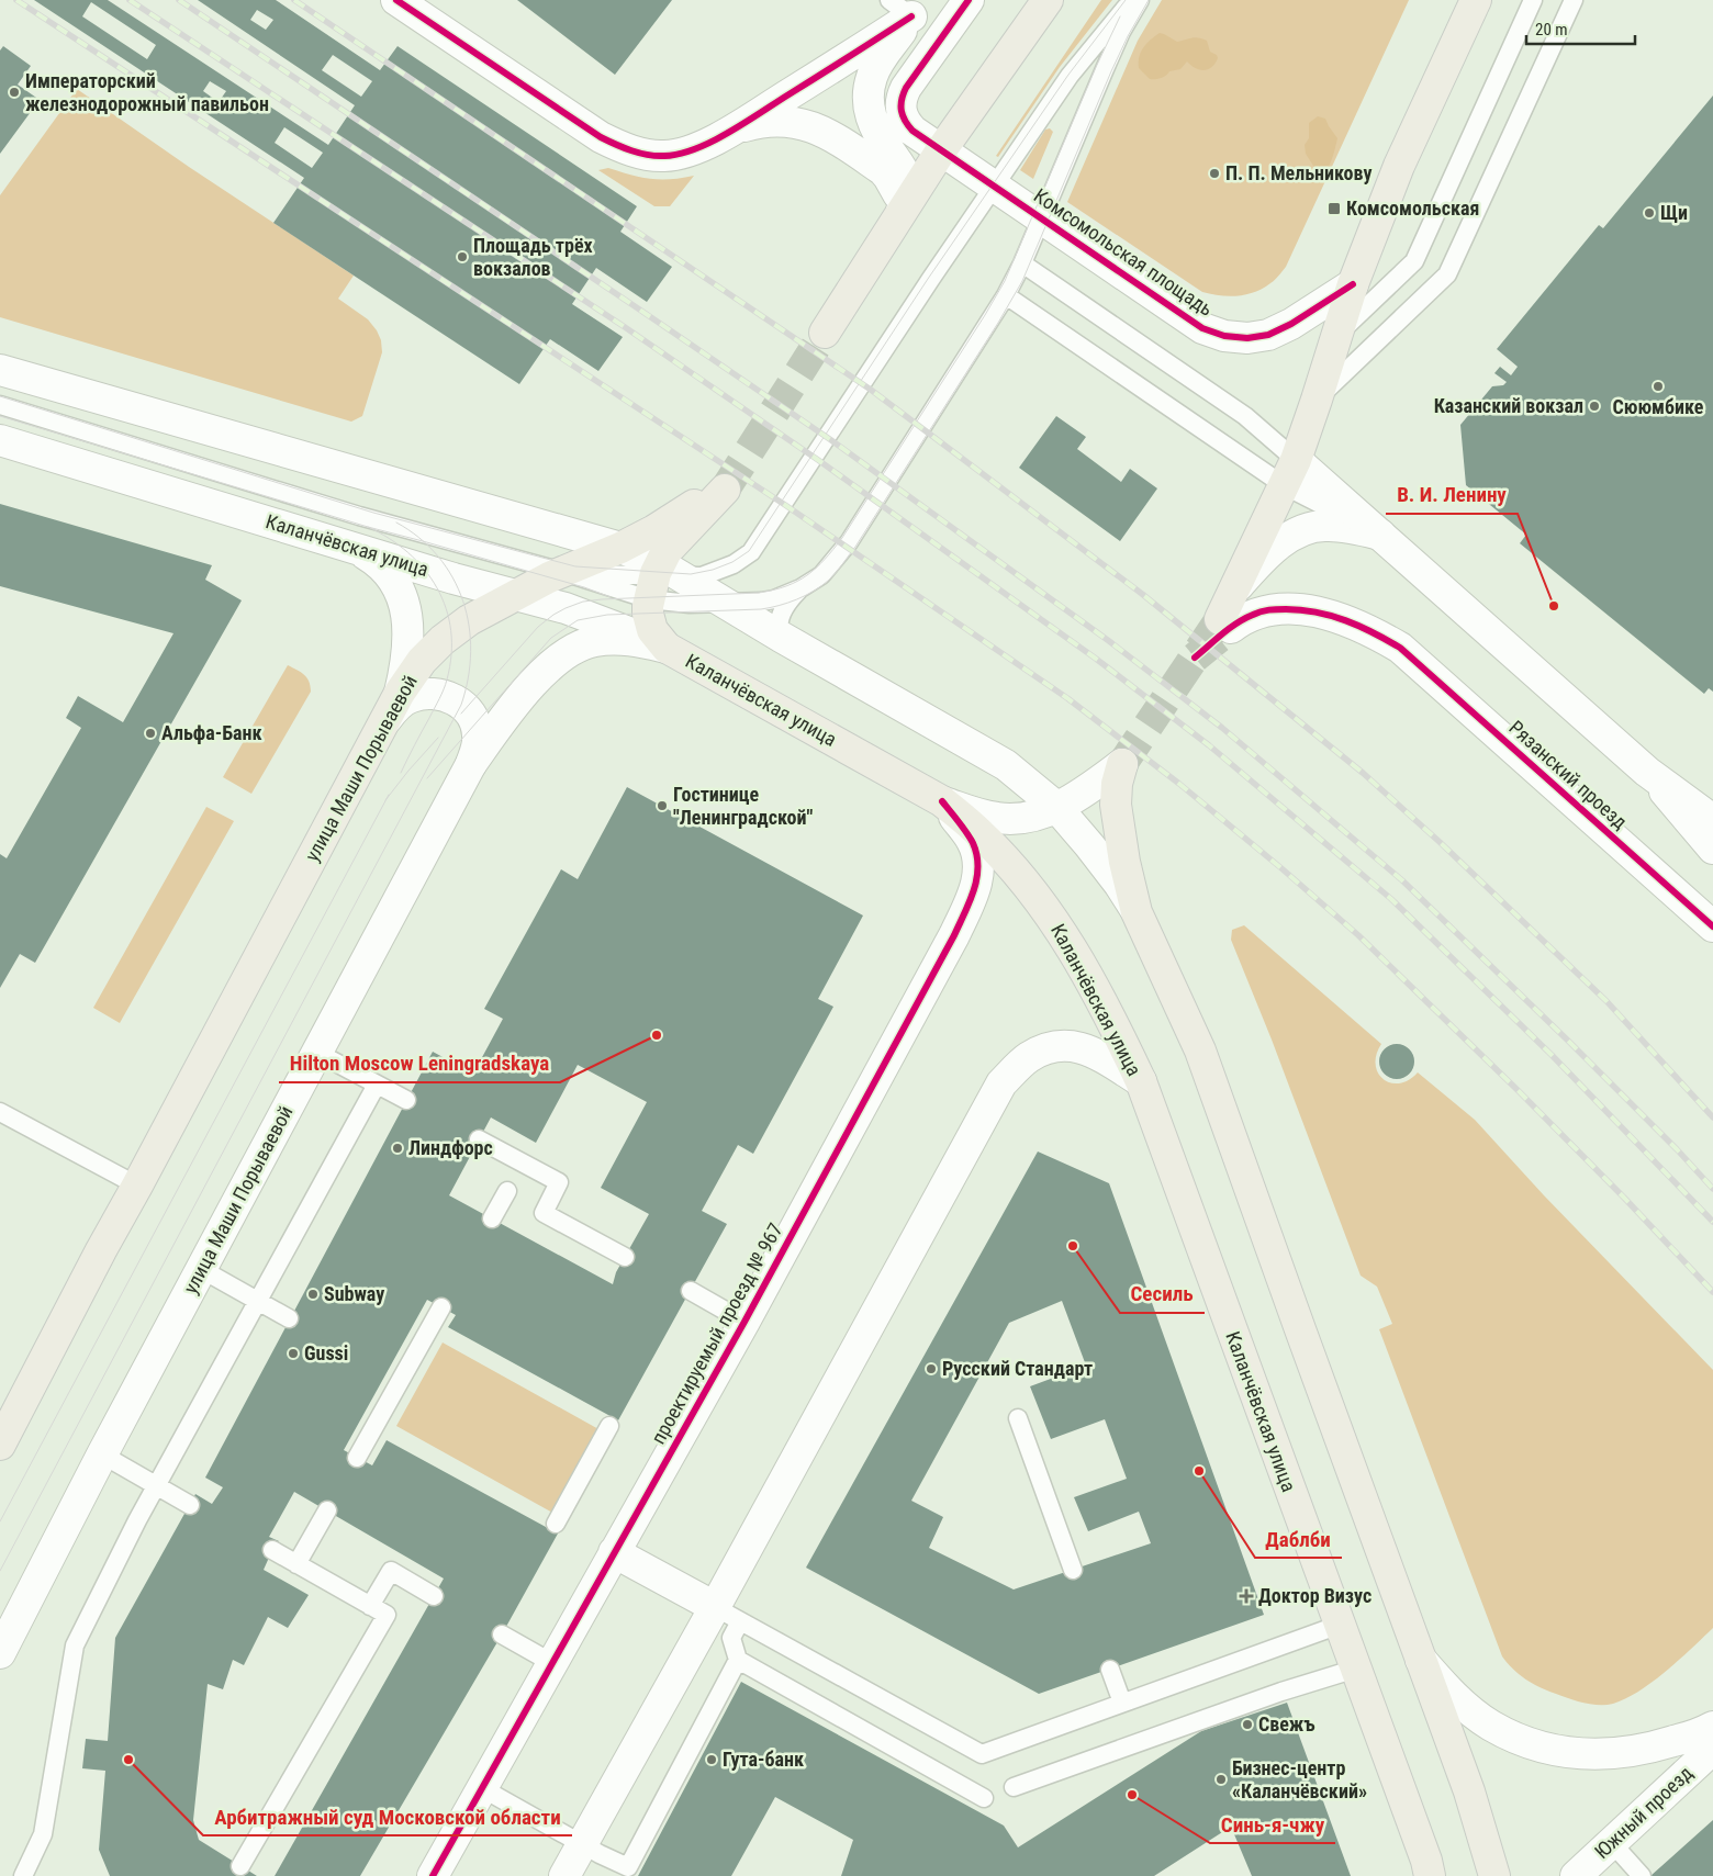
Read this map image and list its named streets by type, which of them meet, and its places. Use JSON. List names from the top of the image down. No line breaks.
{"streets":{"main road":["Каланчёвская улица","улица Маши Порываевой"],"street":["Комсомольская площадь","Рязанский проезд","проектируемый проезд № 967","Южный проезд"]},"crossings":[["Каланчёвская улица","улица Маши Порываевой"],["Каланчёвская улица","проектируемый проезд № 967"]],"places":{"other":["Императорский железнодорожный павильон","П. П. Мельникову","Щи","Площадь трёх вокзалов","Сююмбике","Казанский вокзал","В. И. Ленину","Альфа-Банк","Гостинице \"Ленинградской\"","Hilton Moscow Leningradskaya","Линдфорс","Сесиль","Subway","Gussi","Русский Стандарт","Даблби","Свежъ","Арбитражный суд Московской области","Гута-банк","Бизнес-центр «Каланчёвский»","Синь-я-чжу"],"transit":["Комсомольская"],"health":["Доктор Визус"]},"scale_bar":"20 m"}
